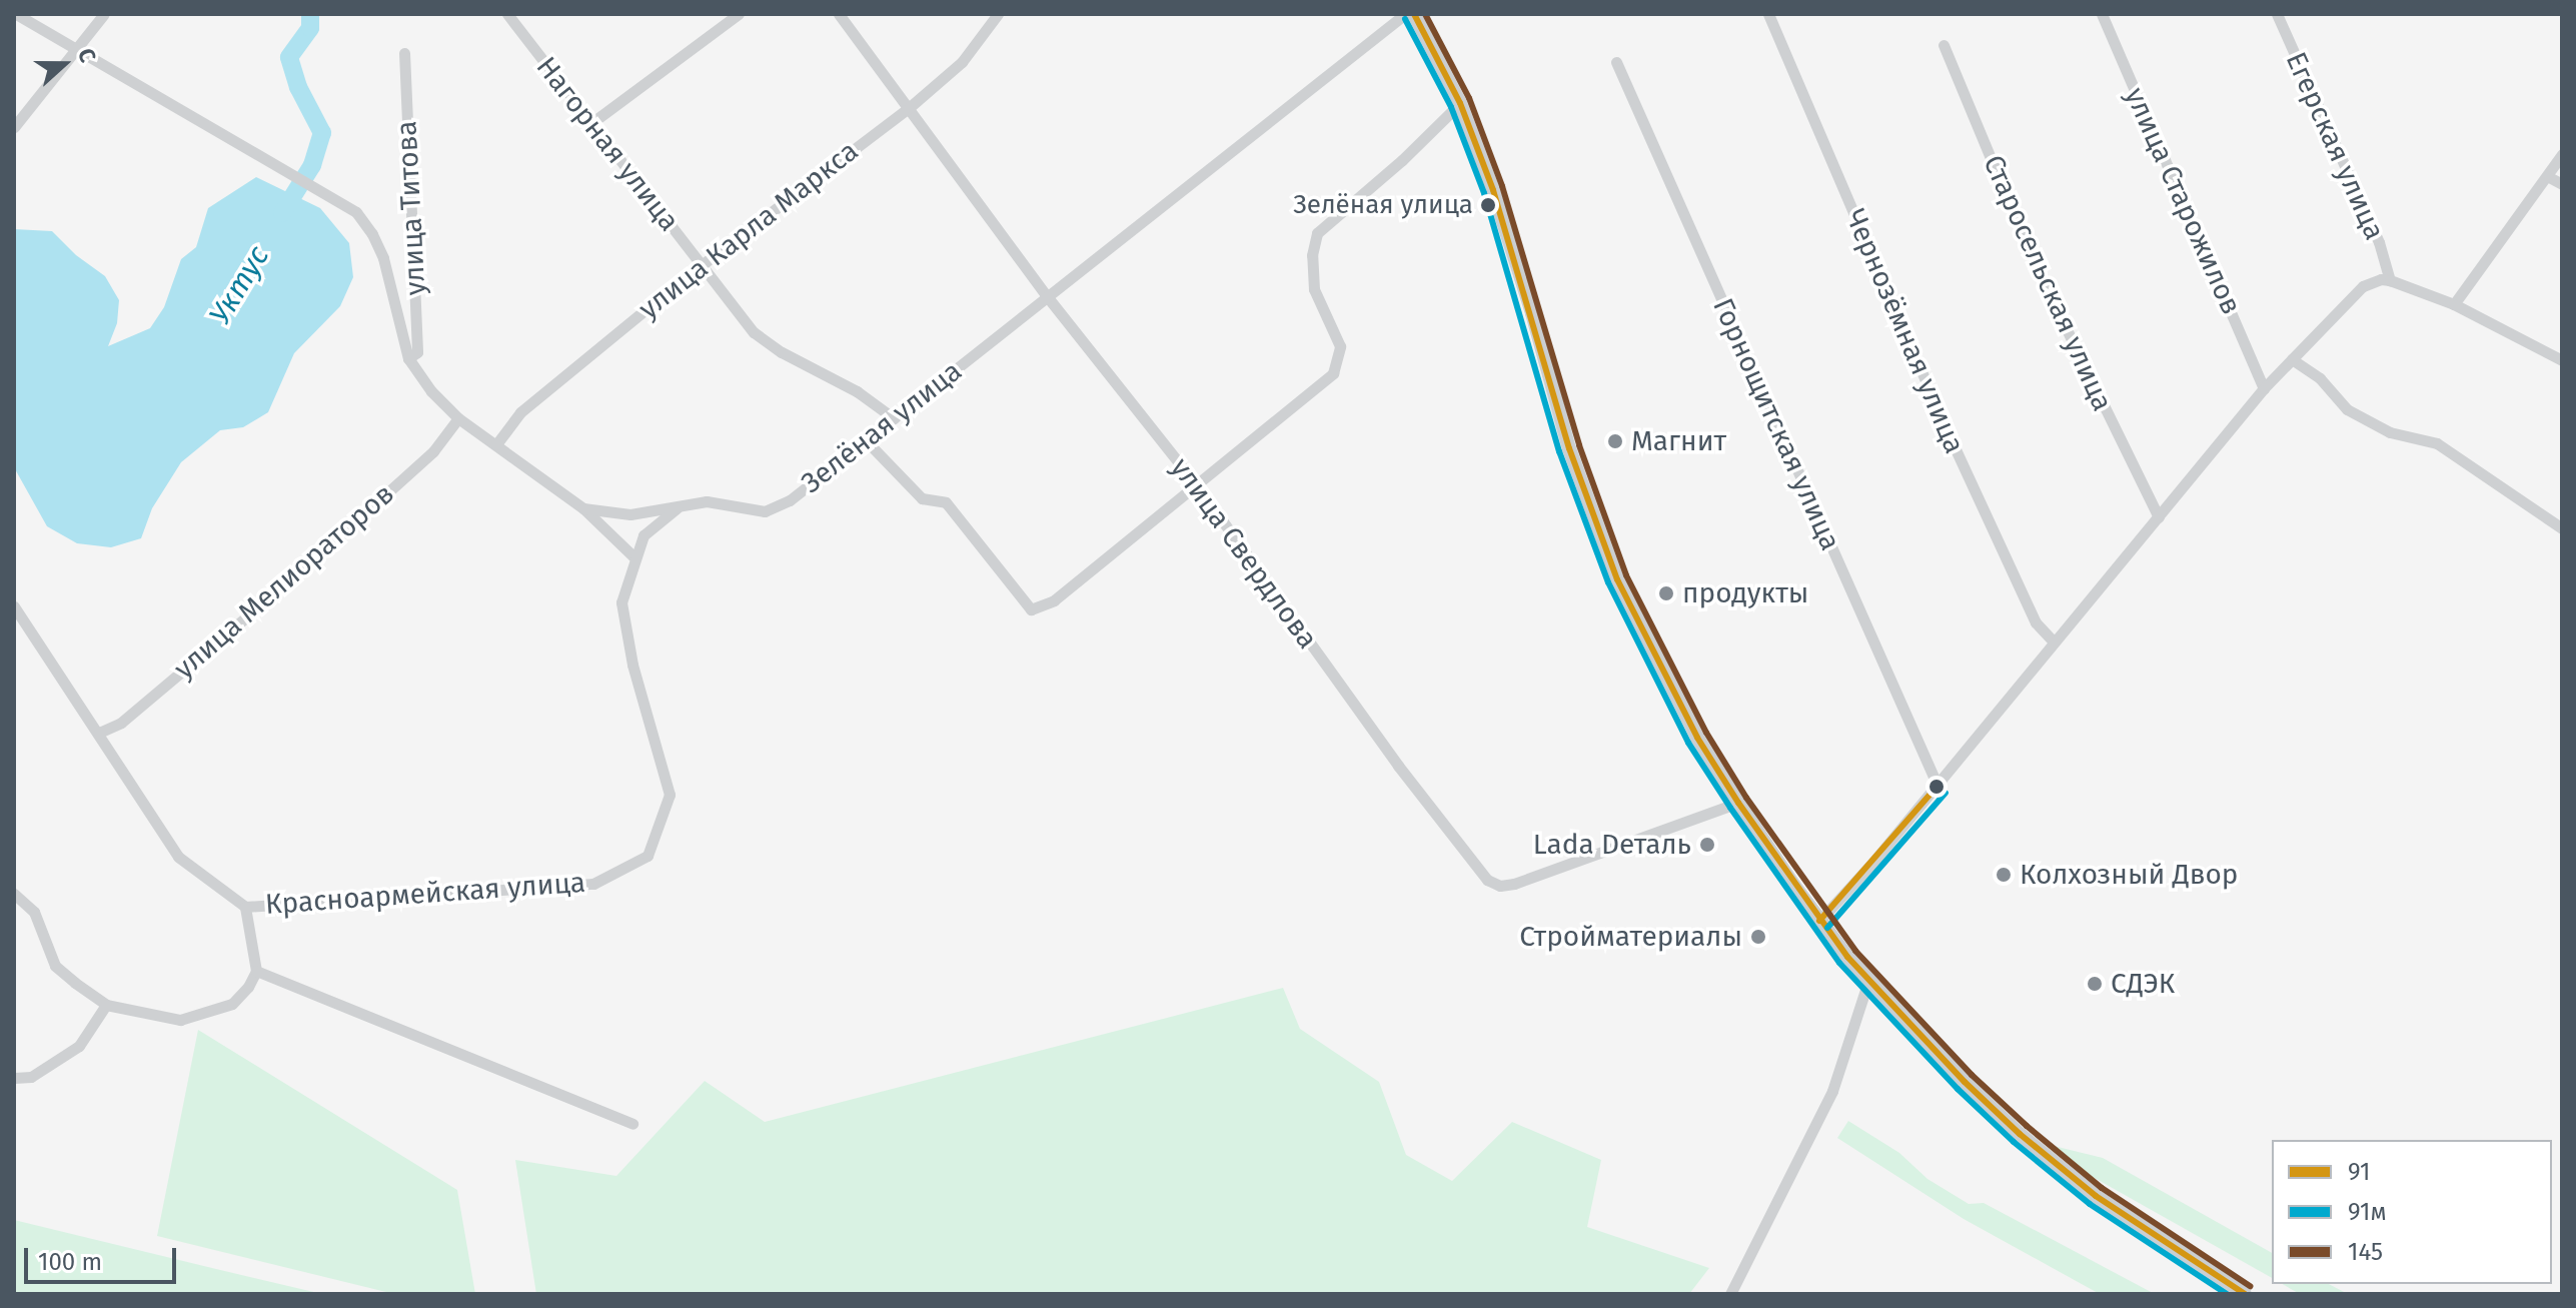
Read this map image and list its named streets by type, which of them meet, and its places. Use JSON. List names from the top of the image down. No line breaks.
{"streets":{"street":["Нагорная улица","Егерская улица","улица Старожилов","улица Титова","улица Карла Маркса","Старосельская улица","Чернозёмная улица","Горнощитская улица","Зелёная улица","улица Свердлова","улица Мелиораторов","Красноармейская улица"]},"crossings":[["Нагорная улица","улица Карла Маркса"],["Нагорная улица","Зелёная улица"],["улица Карла Маркса","улица Свердлова"],["Зелёная улица","улица Свердлова"],["улица Мелиораторов","Красноармейская улица"]],"water":["Уктус"],"places":["Зелёная улица","Магнит","продукты","Lada Dеталь","Колхозный Двор","Стройматериалы","СДЭК"],"lines":["transit line 91","transit line 145","transit line 91м"],"legend":["91","91м","145"],"scale_bar":"100 m","north":"right"}
